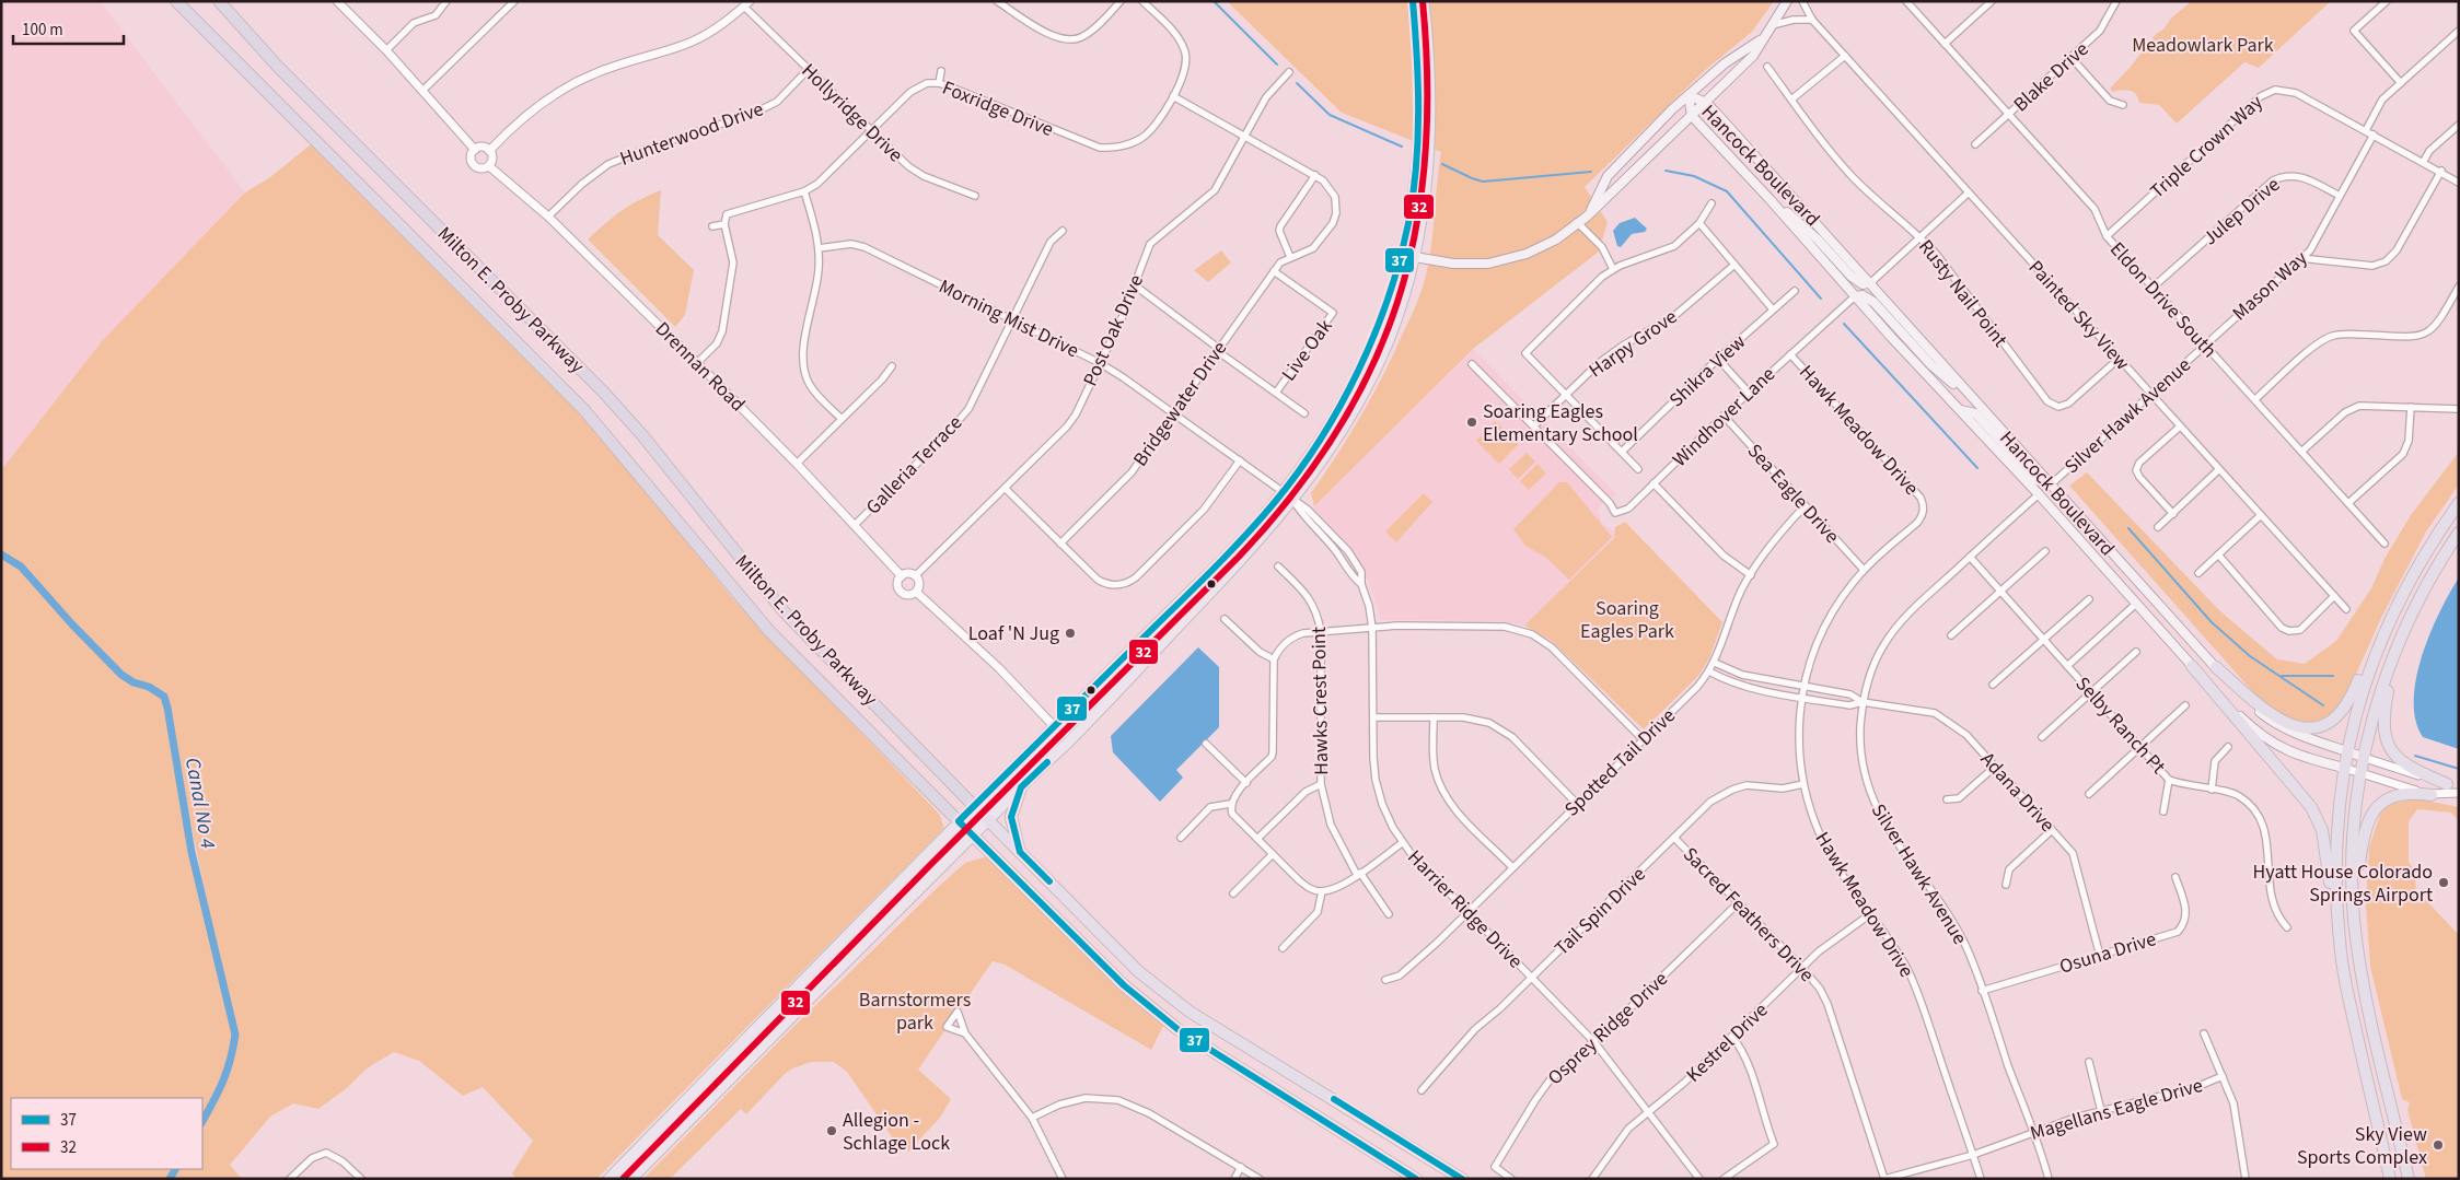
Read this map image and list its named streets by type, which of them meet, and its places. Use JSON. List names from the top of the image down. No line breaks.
{"streets":{"highway":["Milton E. Proby Parkway"],"main road":["Hancock Boulevard"],"street":["Blake Drive","Foxridge Drive","Hollyridge Drive","Hunterwood Drive","Triple Crown Way","Julep Drive","Mason Way","Rusty Nail Point","Eldon Drive South","Painted Sky View","Morning Mist Drive","Post Oak Drive","Harpy Grove","Live Oak","Drennan Road","Shikra View","Bridgewater Drive","Silver Hawk Avenue","Windhover Lane","Hawk Meadow Drive","Galleria Terrace","Sea Eagle Drive","Hawks Crest Point","Selby Ranch Pt","Spotted Tail Drive","Adana Drive","Harrier Ridge Drive","Tail Spin Drive","Sacred Feathers Drive","Osuna Drive","Osprey Ridge Drive","Kestrel Drive","Magellans Eagle Drive"]},"crossings":[["Blake Drive","Eldon Drive South"],["Foxridge Drive","Hollyridge Drive"],["Foxridge Drive","Bridgewater Drive"],["Hollyridge Drive","Hunterwood Drive"],["Hunterwood Drive","Drennan Road"],["Triple Crown Way","Mason Way"],["Triple Crown Way","Eldon Drive South"],["Hancock Boulevard","Silver Hawk Avenue"],["Hancock Boulevard","Windhover Lane"],["Julep Drive","Mason Way"],["Julep Drive","Eldon Drive South"],["Mason Way","Eldon Drive South"],["Mason Way","Silver Hawk Avenue"],["Rusty Nail Point","Painted Sky View"],["Eldon Drive South","Silver Hawk Avenue"],["Painted Sky View","Silver Hawk Avenue"],["Morning Mist Drive","Post Oak Drive"],["Morning Mist Drive","Bridgewater Drive"],["Morning Mist Drive","Galleria Terrace"],["Morning Mist Drive","Harrier Ridge Drive"],["Post Oak Drive","Drennan Road"],["Post Oak Drive","Bridgewater Drive"],["Harpy Grove","Windhover Lane"],["Live Oak","Bridgewater Drive"],["Drennan Road","Galleria Terrace"],["Silver Hawk Avenue","Selby Ranch Pt"],["Silver Hawk Avenue","Adana Drive"],["Silver Hawk Avenue","Osuna Drive"],["Silver Hawk Avenue","Magellans Eagle Drive"],["Windhover Lane","Hawk Meadow Drive"],["Windhover Lane","Sea Eagle Drive"],["Hawk Meadow Drive","Sea Eagle Drive"],["Hawk Meadow Drive","Tail Spin Drive"],["Hawk Meadow Drive","Kestrel Drive"],["Hawk Meadow Drive","Magellans Eagle Drive"],["Sea Eagle Drive","Spotted Tail Drive"],["Spotted Tail Drive","Harrier Ridge Drive"],["Adana Drive","Osuna Drive"],["Harrier Ridge Drive","Tail Spin Drive"],["Harrier Ridge Drive","Osprey Ridge Drive"],["Harrier Ridge Drive","Kestrel Drive"],["Tail Spin Drive","Sacred Feathers Drive"],["Sacred Feathers Drive","Osprey Ridge Drive"],["Sacred Feathers Drive","Kestrel Drive"],["Sacred Feathers Drive","Magellans Eagle Drive"]],"water":["Canal No 4"],"parks":["Meadowlark Park","Soaring Eagles Park","Barnstormers park"],"places":["Soaring Eagles Elementary School","Loaf 'N Jug","Hyatt House Colorado Springs Airport","Allegion - Schlage Lock","Sky View Sports Complex"],"lines":["transit line 37","transit line 32"],"legend":["37","32"],"scale_bar":"100 m"}
